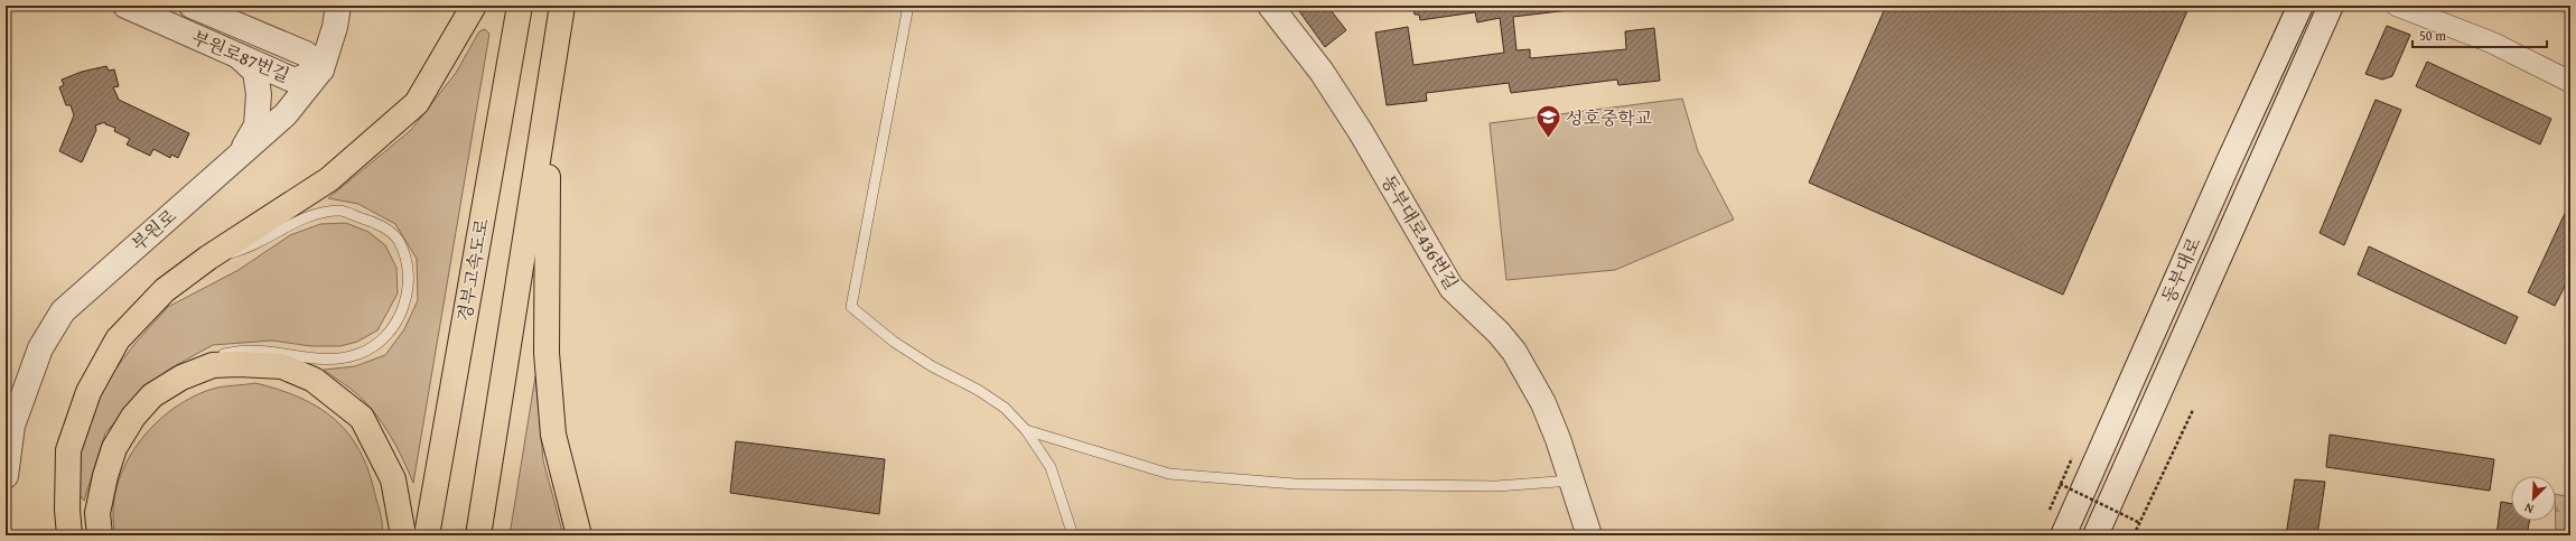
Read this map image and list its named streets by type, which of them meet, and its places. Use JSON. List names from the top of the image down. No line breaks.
{"streets":{"highway":["경부고속도로"],"street":["부원로87번길","부원로","동부대로436번길","동부대로"]},"crossings":[["부원로87번길","부원로"]],"places":{"school or university":["성호중학교"]},"scale_bar":"50 m","north":"bottom left"}
